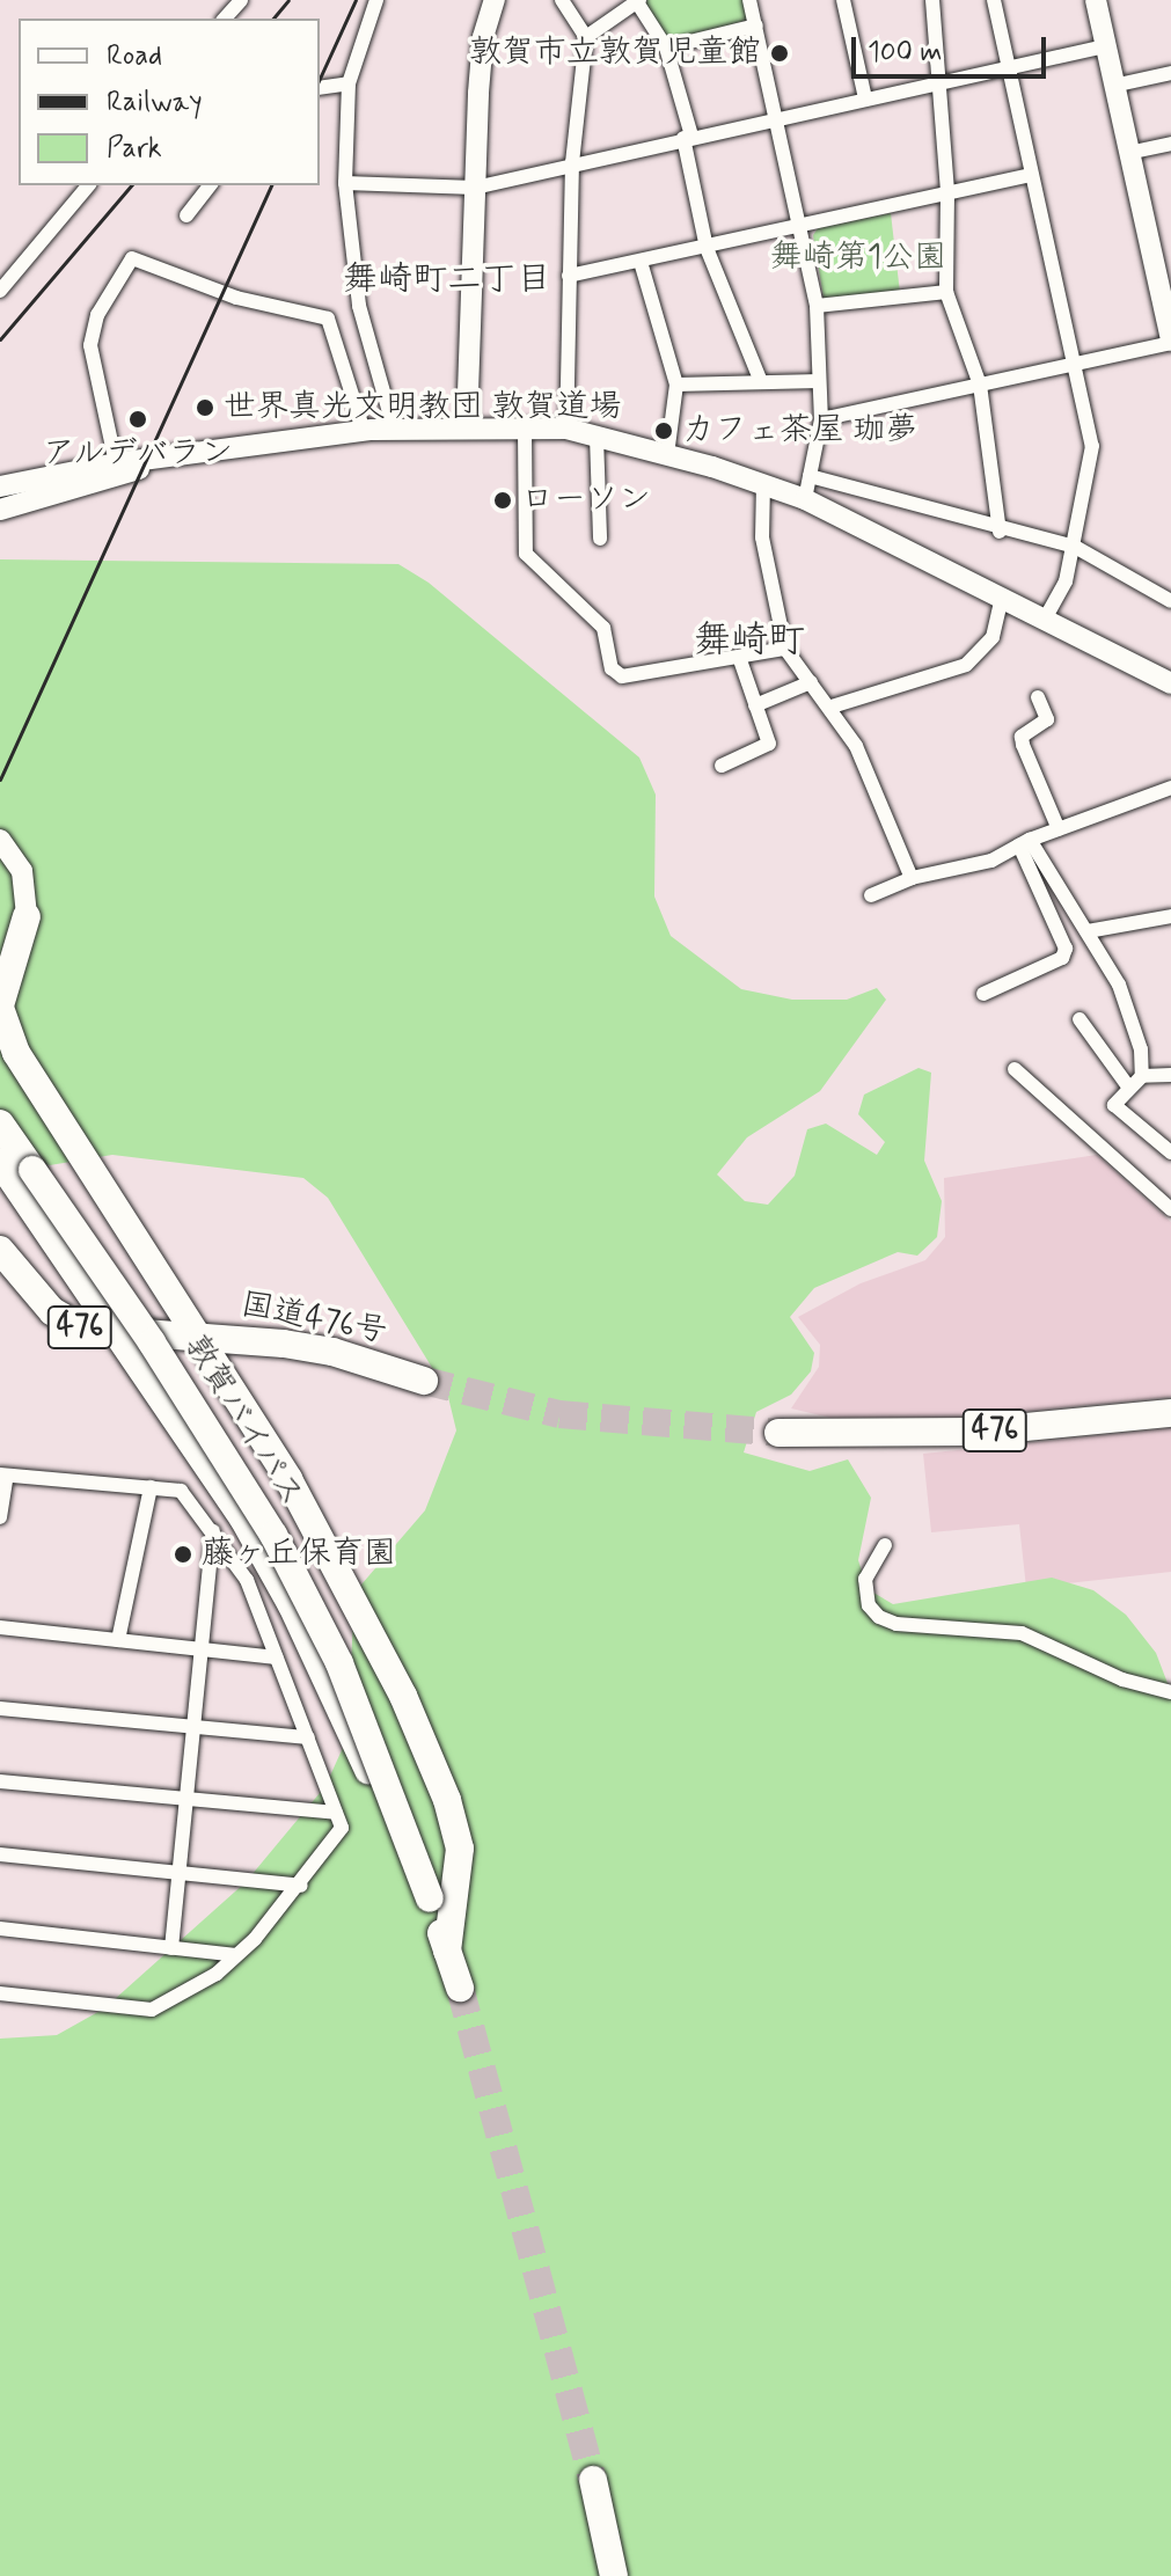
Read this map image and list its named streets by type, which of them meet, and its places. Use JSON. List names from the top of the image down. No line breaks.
{"streets":{"highway":["国道476号","476","敦賀バイパス"]},"districts":["舞崎町二丁目","舞崎町"],"parks":["舞崎第1公園"],"places":["敦賀市立敦賀児童館","世界真光文明教団 敦賀道場","アルデバラン","カフェ茶屋 珈夢","ローソン","藤ヶ丘保育園"],"legend":["Road","Railway","Park"],"scale_bar":"100 m"}
